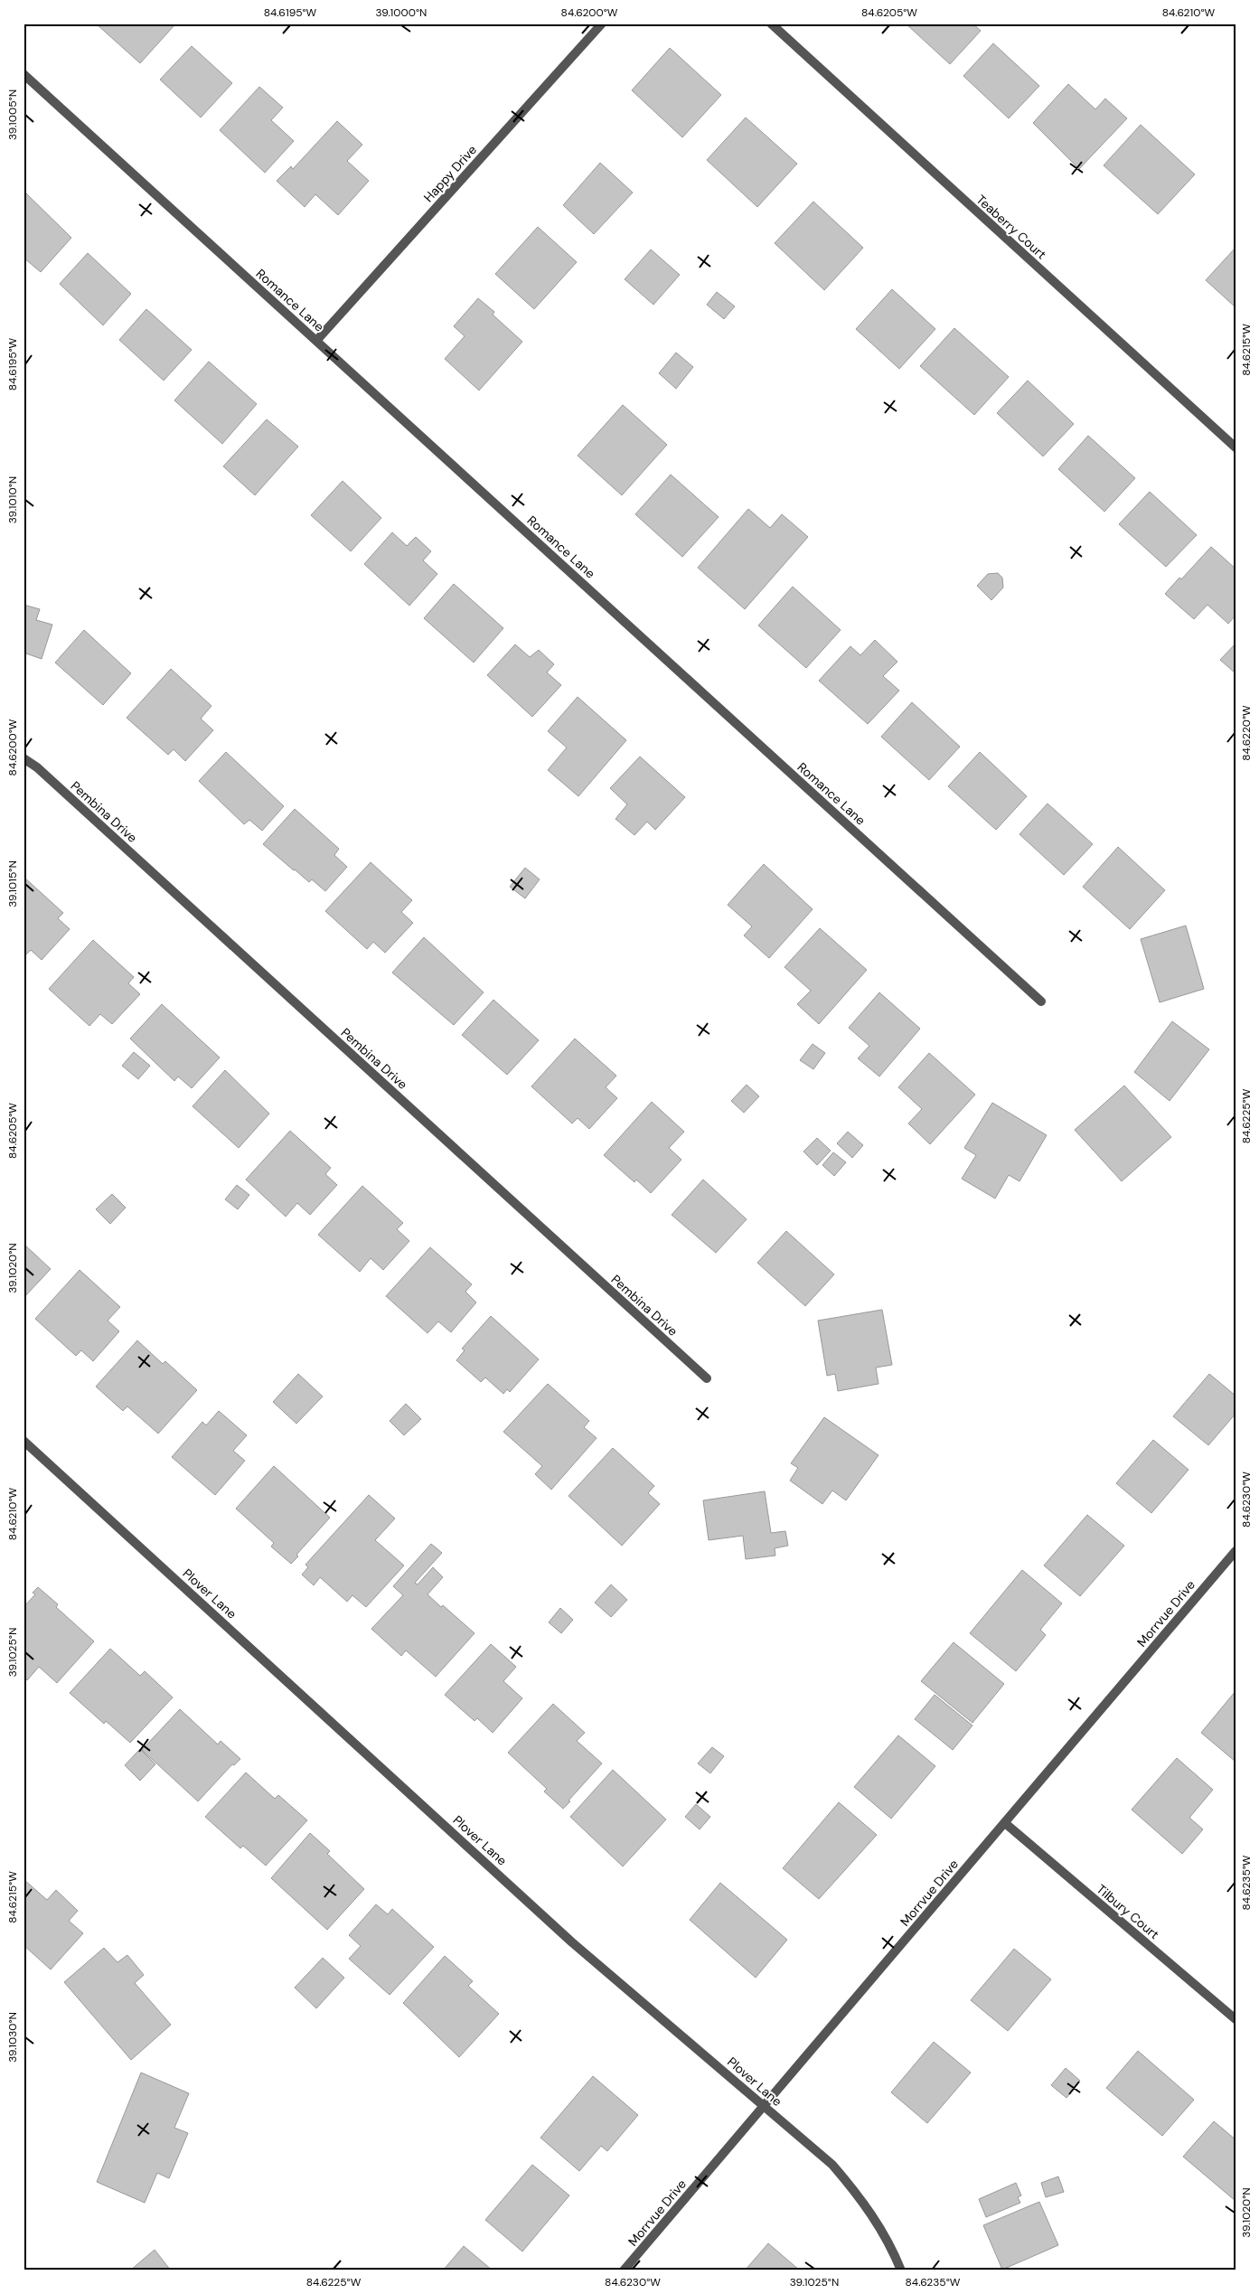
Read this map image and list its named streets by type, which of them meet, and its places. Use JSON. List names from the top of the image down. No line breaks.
{"streets":{"street":["Happy Drive","Teaberry Court","Romance Lane","Pembina Drive","Plover Lane","Morrvue Drive","Tilbury Court"]},"crossings":[["Happy Drive","Romance Lane"],["Plover Lane","Morrvue Drive"],["Morrvue Drive","Tilbury Court"]],"coordinates":["84.6195°W","39.1000°N","84.6200°W","84.6205°W","84.6210°W","39.1005°N","84.6215°W","39.1010°N","84.6220°W","39.1015°N","84.6225°W","39.1020°N","84.6230°W","39.1025°N","84.6235°W","39.1030°N"]}
